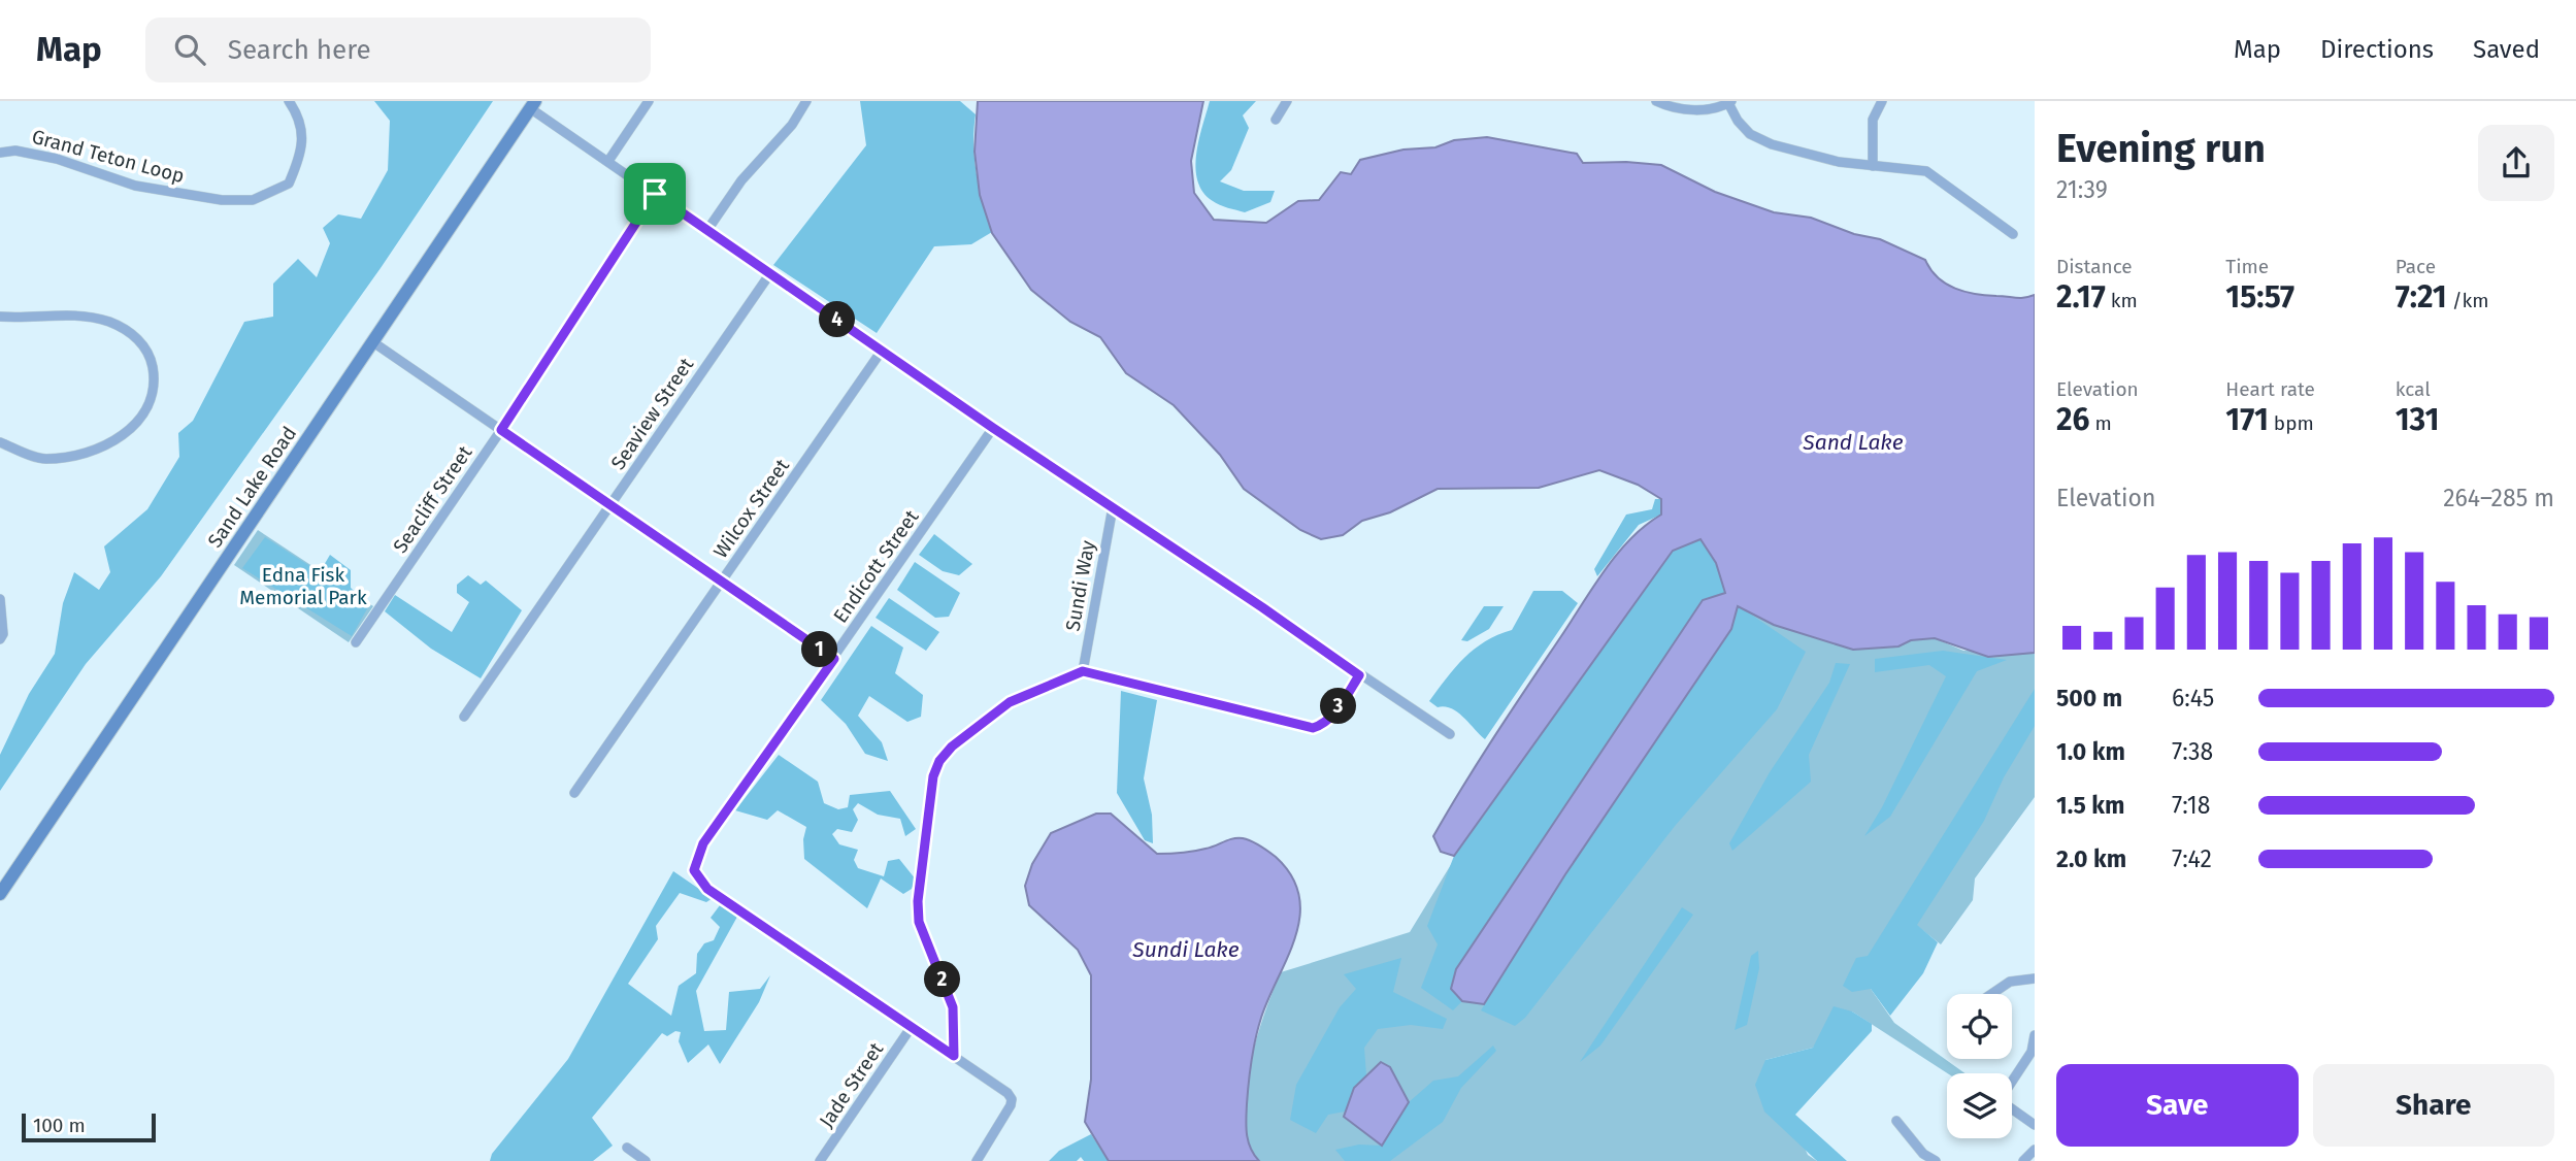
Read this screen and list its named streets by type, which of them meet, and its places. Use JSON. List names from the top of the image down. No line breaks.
{"streets":{"main road":["Sand Lake Road"],"street":["Grand Teton Loop","Seaview Street","Seacliff Street","Wilcox Street","Endicott Street","Sundi Way","Jade Street"]},"crossings":[["Endicott Street","Jade Street"]],"water":["Sand Lake","Sundi Lake"],"parks":["Edna Fisk Memorial Park"],"scale_bar":"100 m","page":{"header":"Map","search":"Search here","nav":["Map","Directions","Saved"],"heading":["Evening run","21:39"],"stats":[["Distance","2.17 km"],["Time","15:57"],["Pace","7:21 /km"],["Elevation","26 m"],["Heart rate","171 bpm"],["kcal","131"]],"pins":["4","1","3","2"],"chart":["Elevation","264–285 m"],"list":[{"name":"500 m","note":"6:45"},{"name":"1.0 km","note":"7:38"},{"name":"1.5 km","note":"7:18"},{"name":"2.0 km","note":"7:42"}],"buttons":["Save","Share"],"scale":"100 m"}}
